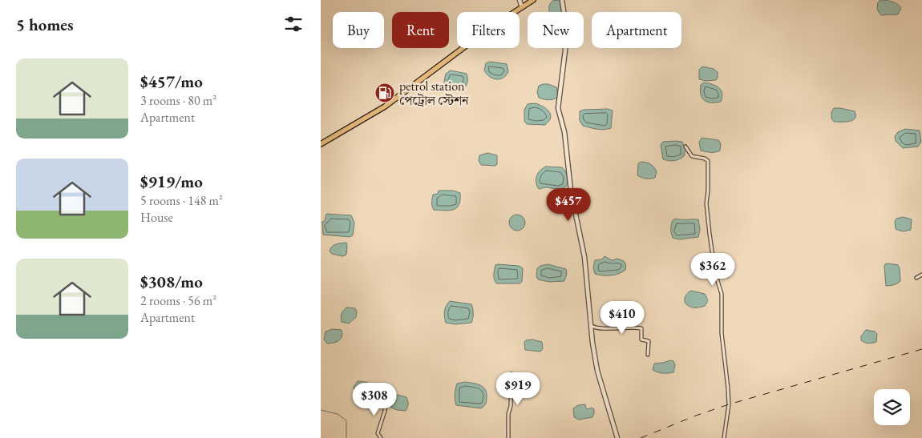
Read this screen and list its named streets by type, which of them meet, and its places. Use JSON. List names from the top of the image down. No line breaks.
{"places":{"fuel station":["petrol station পেট্রোল স্টেশন"]},"page":{"heading":"5 homes","chip":["Buy","Rent","Filters","New","Apartment"],"list":[{"name":"$457/mo","note":"3 rooms · 80 m² · Apartment"},{"name":"$919/mo","note":"5 rooms · 148 m² · House"},{"name":"$308/mo","note":"2 rooms · 56 m² · Apartment"}],"price":["$457","$362","$410","$919","$308"]}}
